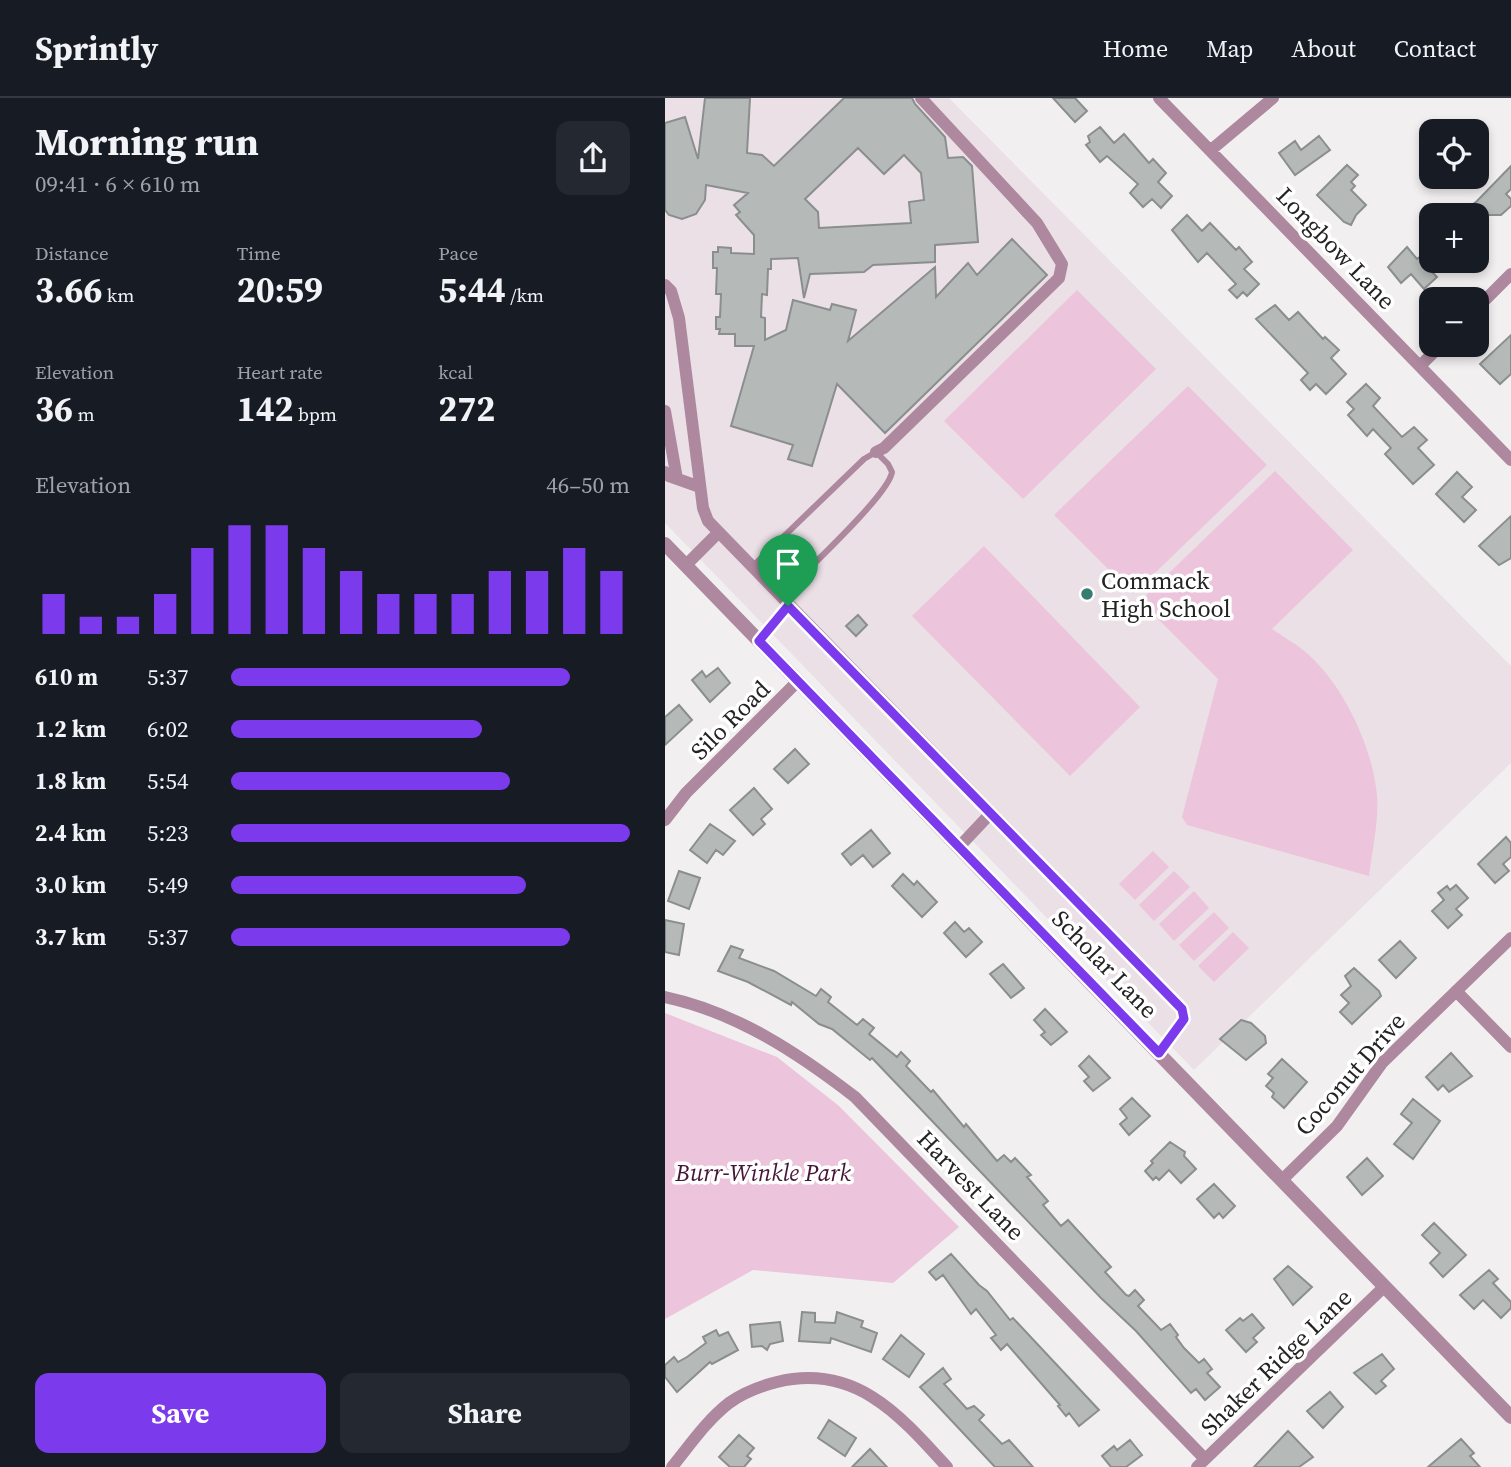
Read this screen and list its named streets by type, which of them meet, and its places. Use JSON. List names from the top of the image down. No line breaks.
{"streets":{"street":["Longbow Lane","Silo Road","Scholar Lane","Coconut Drive","Harvest Lane","Shaker Ridge Lane"]},"crossings":[["Silo Road","Scholar Lane"],["Scholar Lane","Coconut Drive"],["Scholar Lane","Shaker Ridge Lane"],["Harvest Lane","Shaker Ridge Lane"]],"parks":["Burr-Winkle Park"],"places":["Commack High School"],"page":{"header":"Sprintly","nav":["Home","Map","About","Contact"],"heading":["Morning run","09:41 · 6 × 610 m"],"map_buttons":["+","−"],"stats":[["Distance","3.66 km"],["Time","20:59"],["Pace","5:44 /km"],["Elevation","36 m"],["Heart rate","142 bpm"],["kcal","272"]],"chart":["Elevation","46–50 m"],"list":[{"name":"610 m","note":"5:37"},{"name":"1.2 km","note":"6:02"},{"name":"1.8 km","note":"5:54"},{"name":"2.4 km","note":"5:23"},{"name":"3.0 km","note":"5:49"},{"name":"3.7 km","note":"5:37"}],"buttons":["Save","Share"]}}
